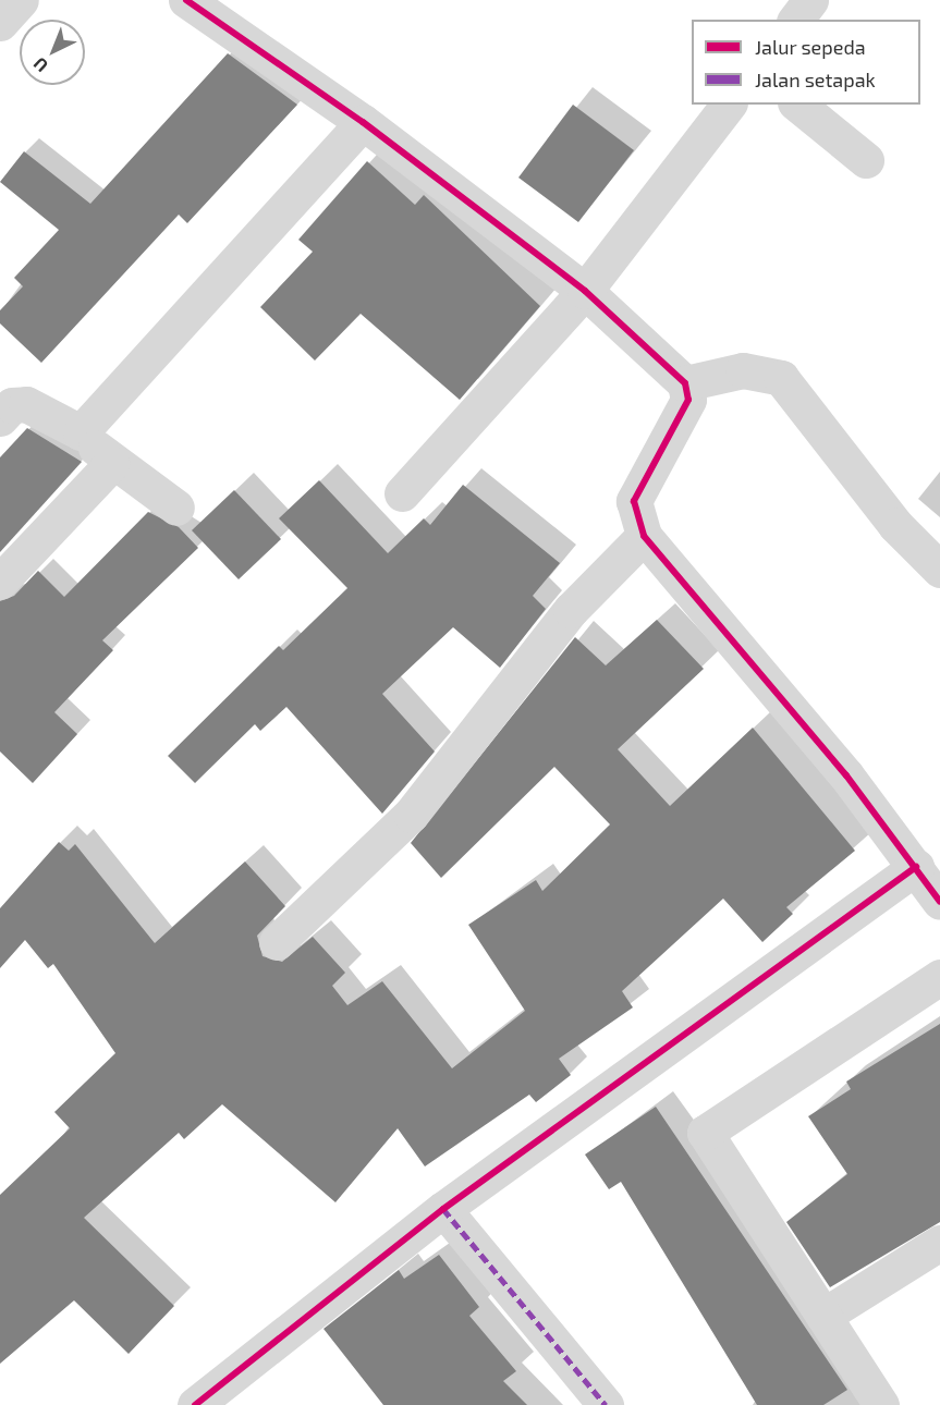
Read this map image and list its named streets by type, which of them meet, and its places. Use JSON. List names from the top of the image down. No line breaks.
{"legend":["Jalur sepeda","Jalan setapak"],"north":"bottom left"}
